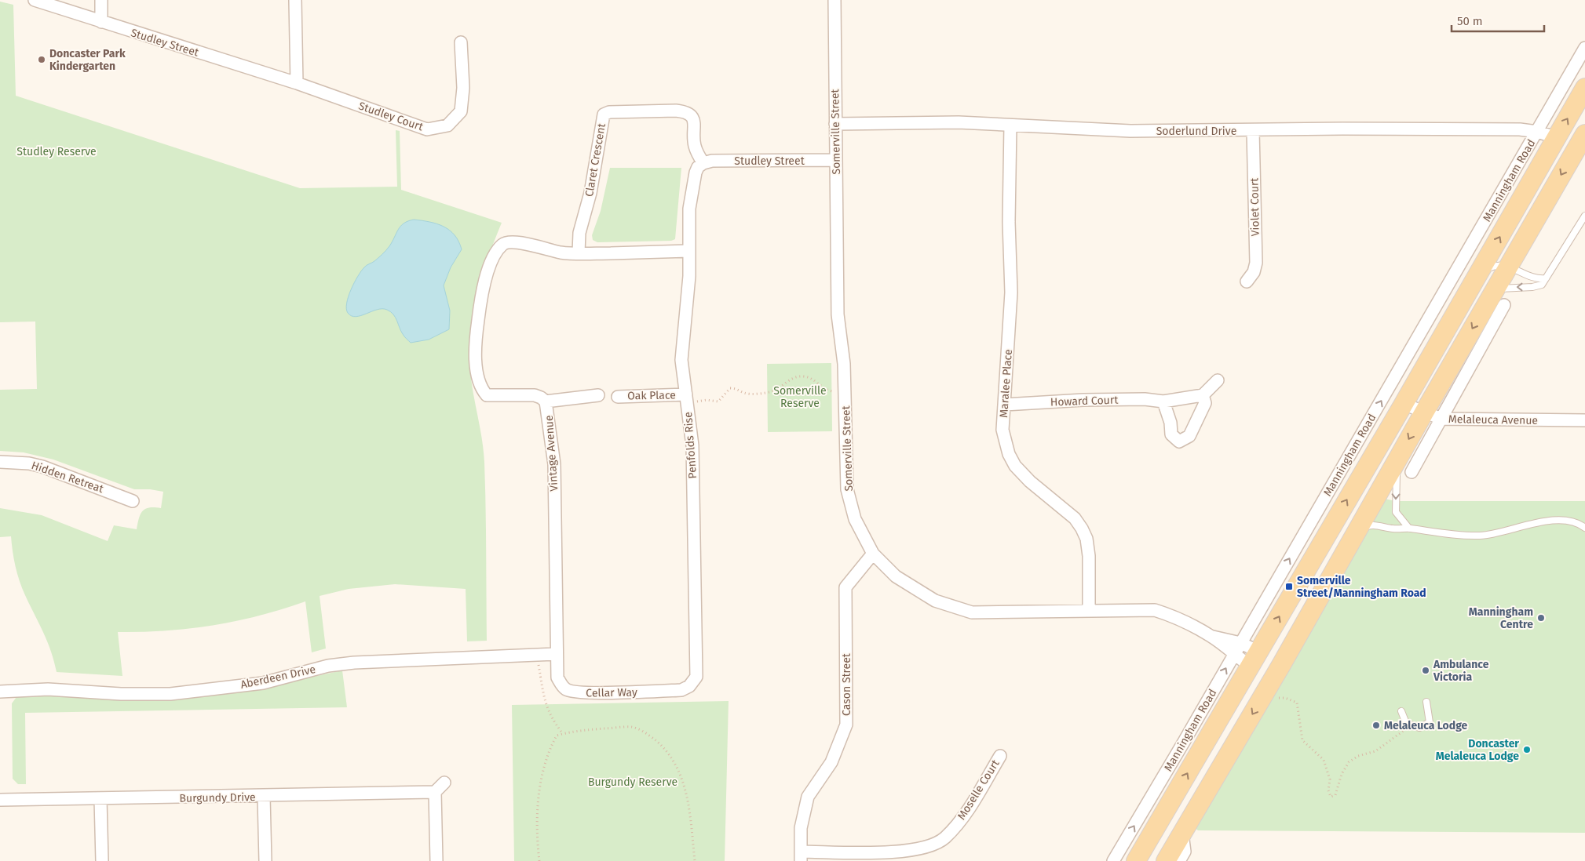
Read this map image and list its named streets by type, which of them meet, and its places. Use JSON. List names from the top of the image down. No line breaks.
{"streets":{"main road":["Manningham Road"],"street":["Studley Street","Studley Court","Soderlund Drive","Somerville Street","Claret Crescent","Violet Court","Maralee Place","Oak Place","Howard Court","Melaleuca Avenue","Penfolds Rise","Vintage Avenue","Hidden Retreat","Aberdeen Drive","Cason Street","Cellar Way","Moselle Court","Burgundy Drive"]},"crossings":[["Studley Street","Studley Court"],["Studley Street","Somerville Street"],["Studley Street","Claret Crescent"],["Studley Street","Penfolds Rise"],["Soderlund Drive","Somerville Street"],["Soderlund Drive","Manningham Road"],["Soderlund Drive","Violet Court"],["Soderlund Drive","Maralee Place"],["Somerville Street","Manningham Road"],["Somerville Street","Maralee Place"],["Somerville Street","Cason Street"],["Claret Crescent","Penfolds Rise"],["Claret Crescent","Vintage Avenue"],["Manningham Road","Melaleuca Avenue"],["Maralee Place","Howard Court"],["Oak Place","Penfolds Rise"],["Penfolds Rise","Vintage Avenue"],["Penfolds Rise","Cellar Way"],["Vintage Avenue","Aberdeen Drive"],["Vintage Avenue","Cellar Way"],["Aberdeen Drive","Cellar Way"],["Cason Street","Moselle Court"]],"one_way":["Manningham Road"],"parks":["Studley Reserve","Somerville Reserve","Burgundy Reserve"],"places":{"other":["Doncaster Park Kindergarten","Manningham Centre","Ambulance Victoria","Melaleuca Lodge","Doncaster Melaleuca Lodge"],"transit":["Somerville Street/Manningham Road"]},"scale_bar":"50 m"}
